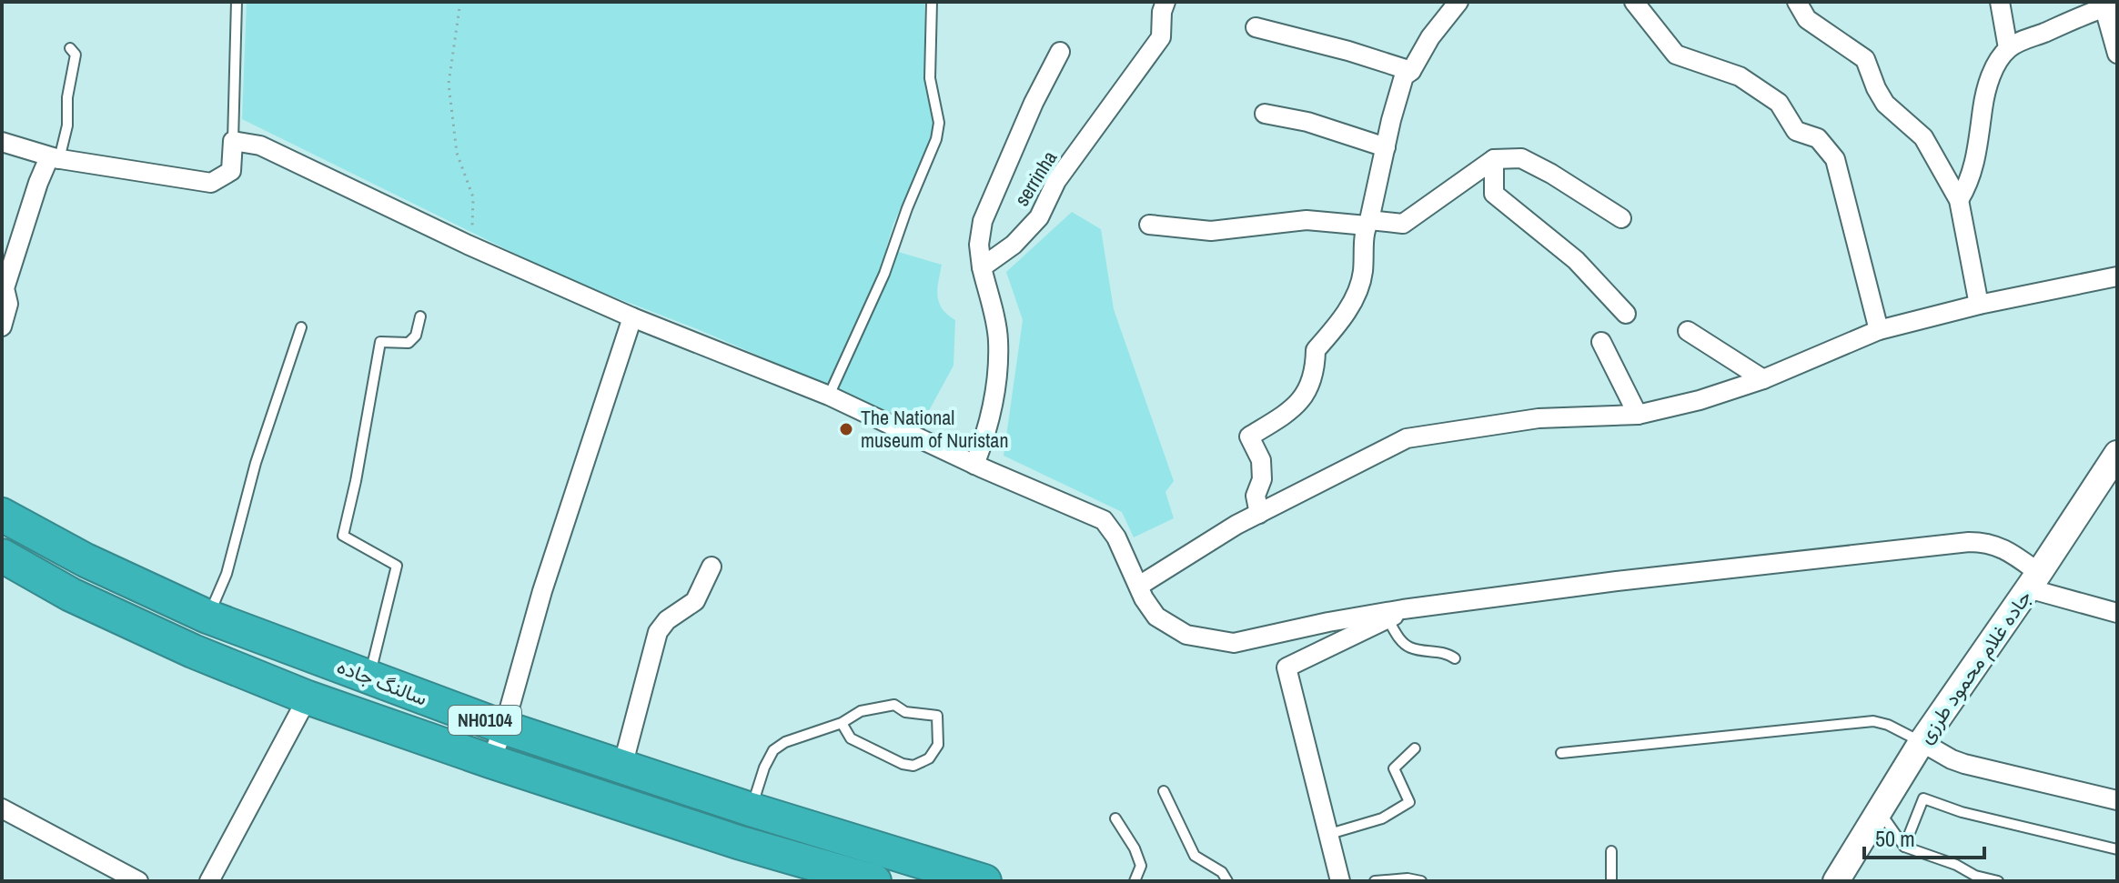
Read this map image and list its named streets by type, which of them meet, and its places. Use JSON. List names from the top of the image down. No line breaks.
{"streets":{"highway":["سالنگ جاده","NH0104"],"street":["serrinha","جاده غلام‌ محمود طرزی"]},"places":["The National museum of Nuristan"],"scale_bar":"50 m"}
